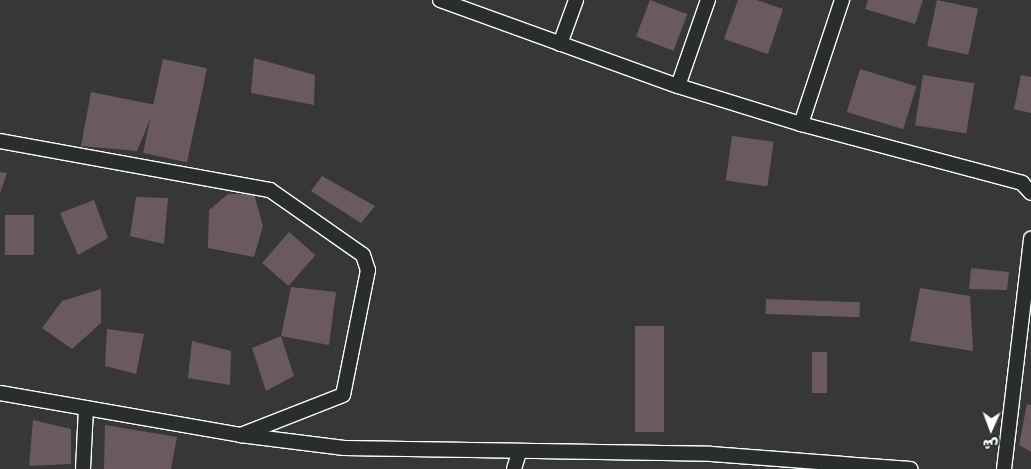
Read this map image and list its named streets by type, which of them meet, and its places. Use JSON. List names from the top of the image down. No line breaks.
{"north":"bottom"}
